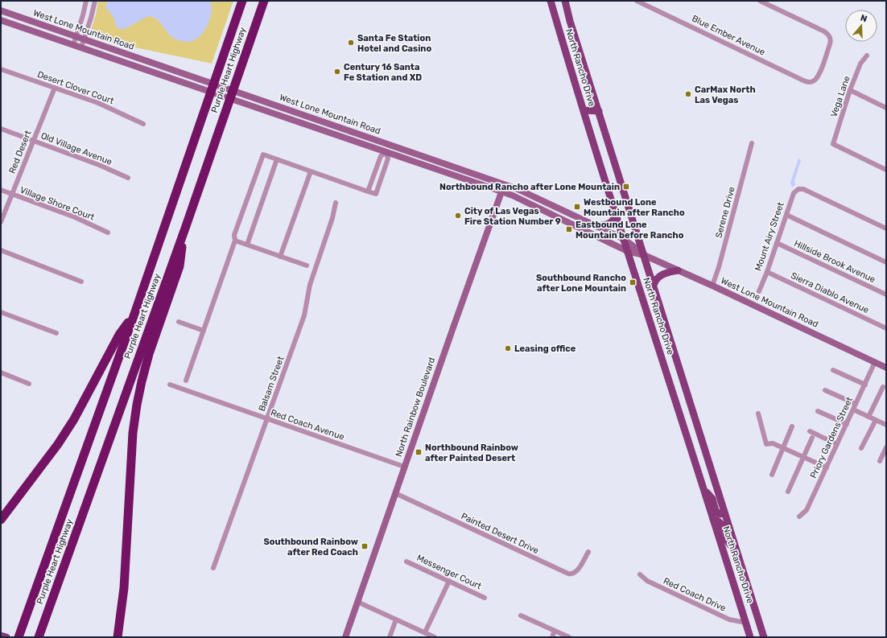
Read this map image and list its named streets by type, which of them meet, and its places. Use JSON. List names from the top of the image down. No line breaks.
{"streets":{"highway":["Purple Heart Highway"],"main road":["West Lone Mountain Road","North Rancho Drive","North Rainbow Boulevard"],"street":["Blue Ember Avenue","Desert Clover Court","Vega Lane","Old Village Avenue","Red Desert","Village Shore Court","Serene Drive","Mount Airy Street","Hillside Brook Avenue","Sierra Diablo Avenue","Balsam Street","Red Coach Avenue","Priory Gardens Street","Painted Desert Drive","Messenger Court","Red Coach Drive"]},"crossings":[["West Lone Mountain Road","North Rancho Drive"],["West Lone Mountain Road","Serene Drive"],["West Lone Mountain Road","North Rainbow Boulevard"],["West Lone Mountain Road","Priory Gardens Street"],["North Rancho Drive","Red Coach Drive"],["Desert Clover Court","Red Desert"],["Old Village Avenue","Red Desert"],["Red Desert","Village Shore Court"],["Mount Airy Street","Hillside Brook Avenue"],["Mount Airy Street","Sierra Diablo Avenue"],["Balsam Street","Red Coach Avenue"],["North Rainbow Boulevard","Red Coach Avenue"],["North Rainbow Boulevard","Painted Desert Drive"]],"places":{"other":["Santa Fe Station Hotel and Casino","Century 16 Santa Fe Station and XD","CarMax North Las Vegas","City of Las Vegas Fire Station Number 9","Leasing office"],"transit":["Northbound Rancho after Lone Mountain","Westbound Lone Mountain after Rancho","Eastbound Lone Mountain before Rancho","Southbound Rancho after Lone Mountain","Northbound Rainbow after Painted Desert","Southbound Rainbow after Red Coach"]},"north":"top"}
